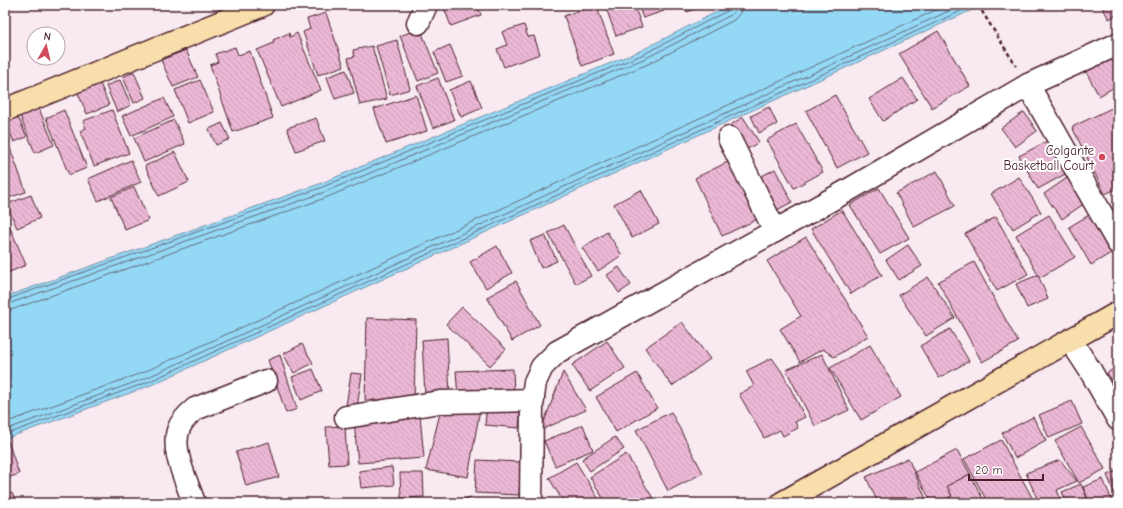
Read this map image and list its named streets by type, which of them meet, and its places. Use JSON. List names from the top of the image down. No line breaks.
{"places":["Colgante Basketball Court"],"scale_bar":"20 m","north":"top"}
